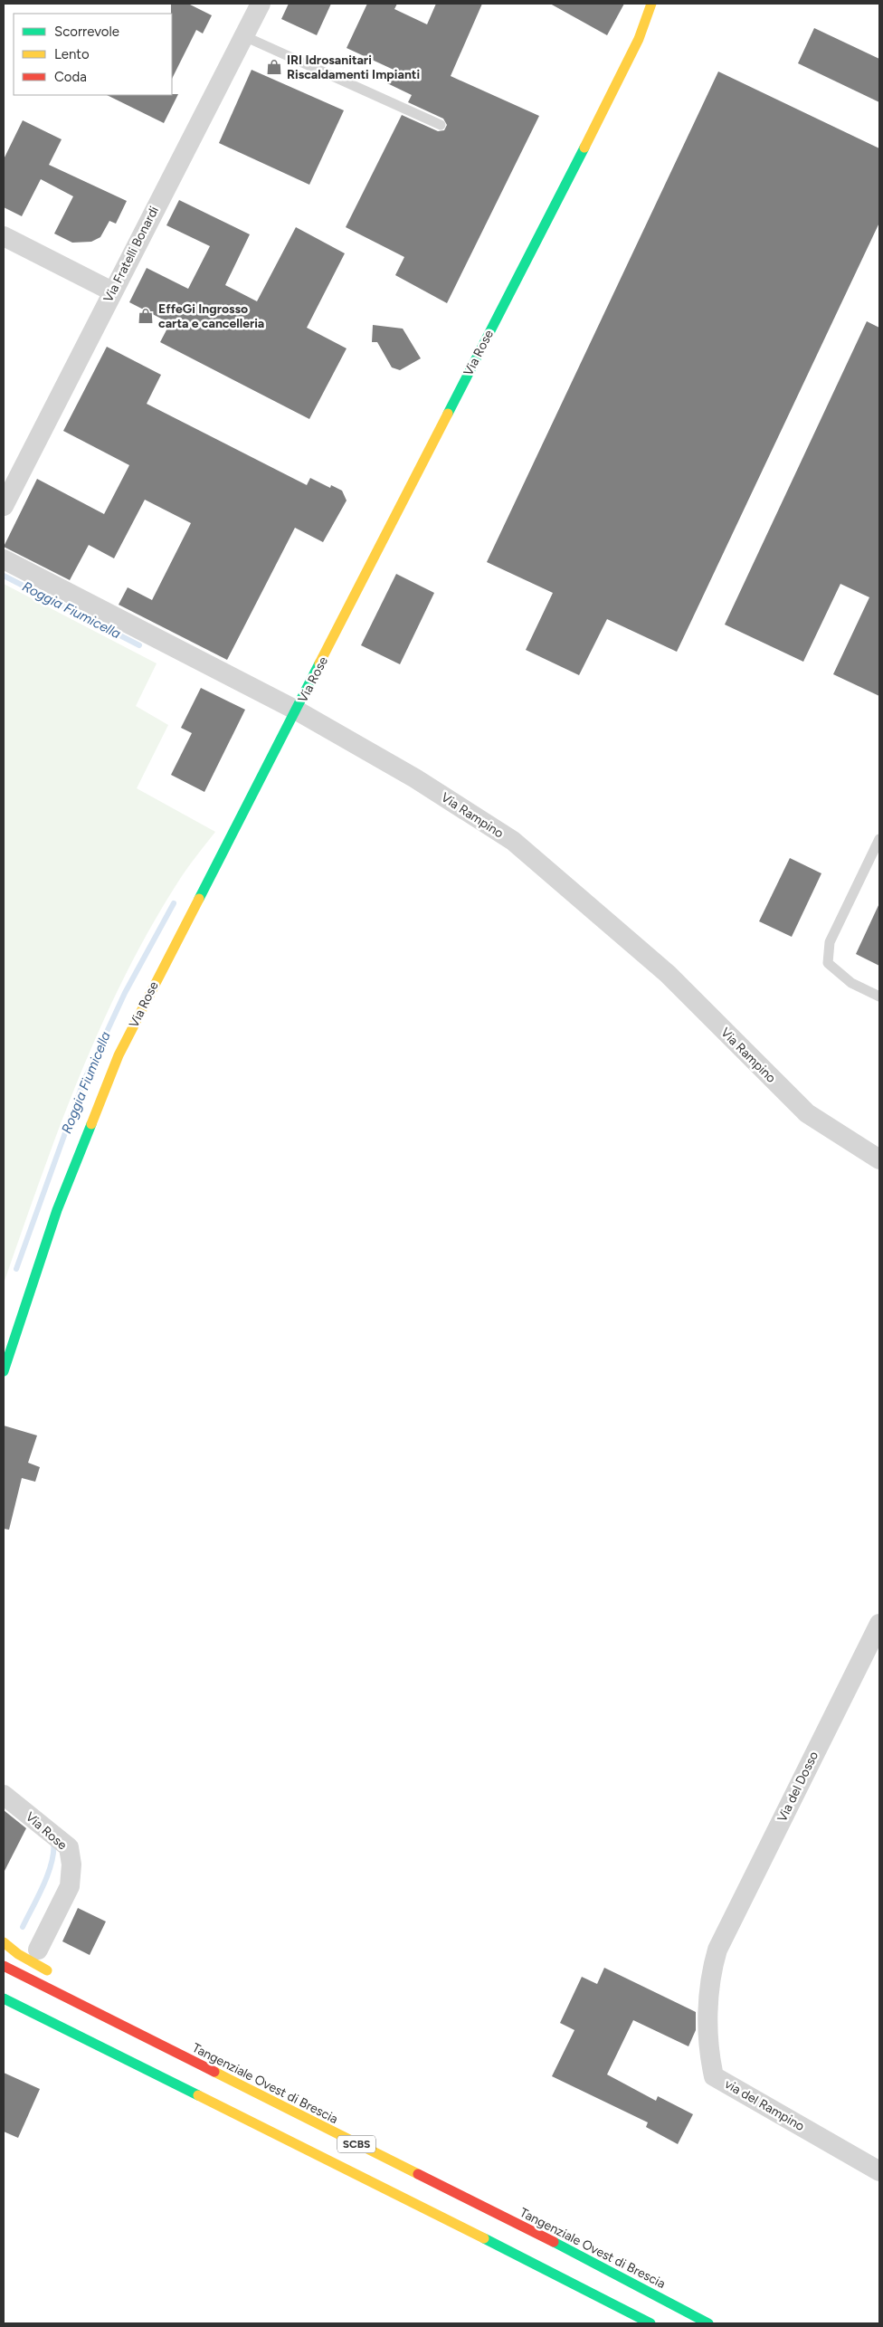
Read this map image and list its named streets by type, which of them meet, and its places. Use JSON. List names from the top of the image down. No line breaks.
{"streets":{"main road":["Via Rose","Tangenziale Ovest di Brescia","SCBS"],"street":["Via Fratelli Bonardi","Via Rampino","Via del Dosso","via del Rampino"]},"crossings":[["Via Rose","Via Rampino"],["Via del Dosso","via del Rampino"]],"water":["Roggia Fiumicella"],"places":{"shop":["IRI Idrosanitari Riscaldamenti Impianti","EffeGi Ingrosso carta e cancelleria"]},"legend":["Scorrevole","Lento","Coda"]}
